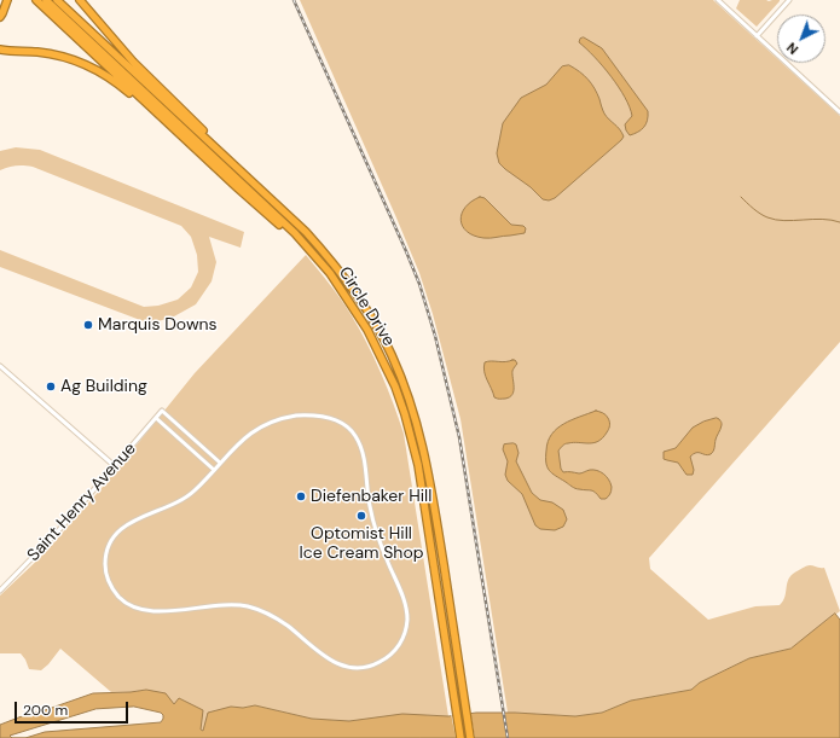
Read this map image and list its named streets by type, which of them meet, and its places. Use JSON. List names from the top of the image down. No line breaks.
{"streets":{"highway":["Circle Drive"],"street":["Saint Henry Avenue"]},"places":["Marquis Downs","Ag Building","Diefenbaker Hill","Optomist Hill Ice Cream Shop"],"scale_bar":"200 m","north":"bottom left"}
